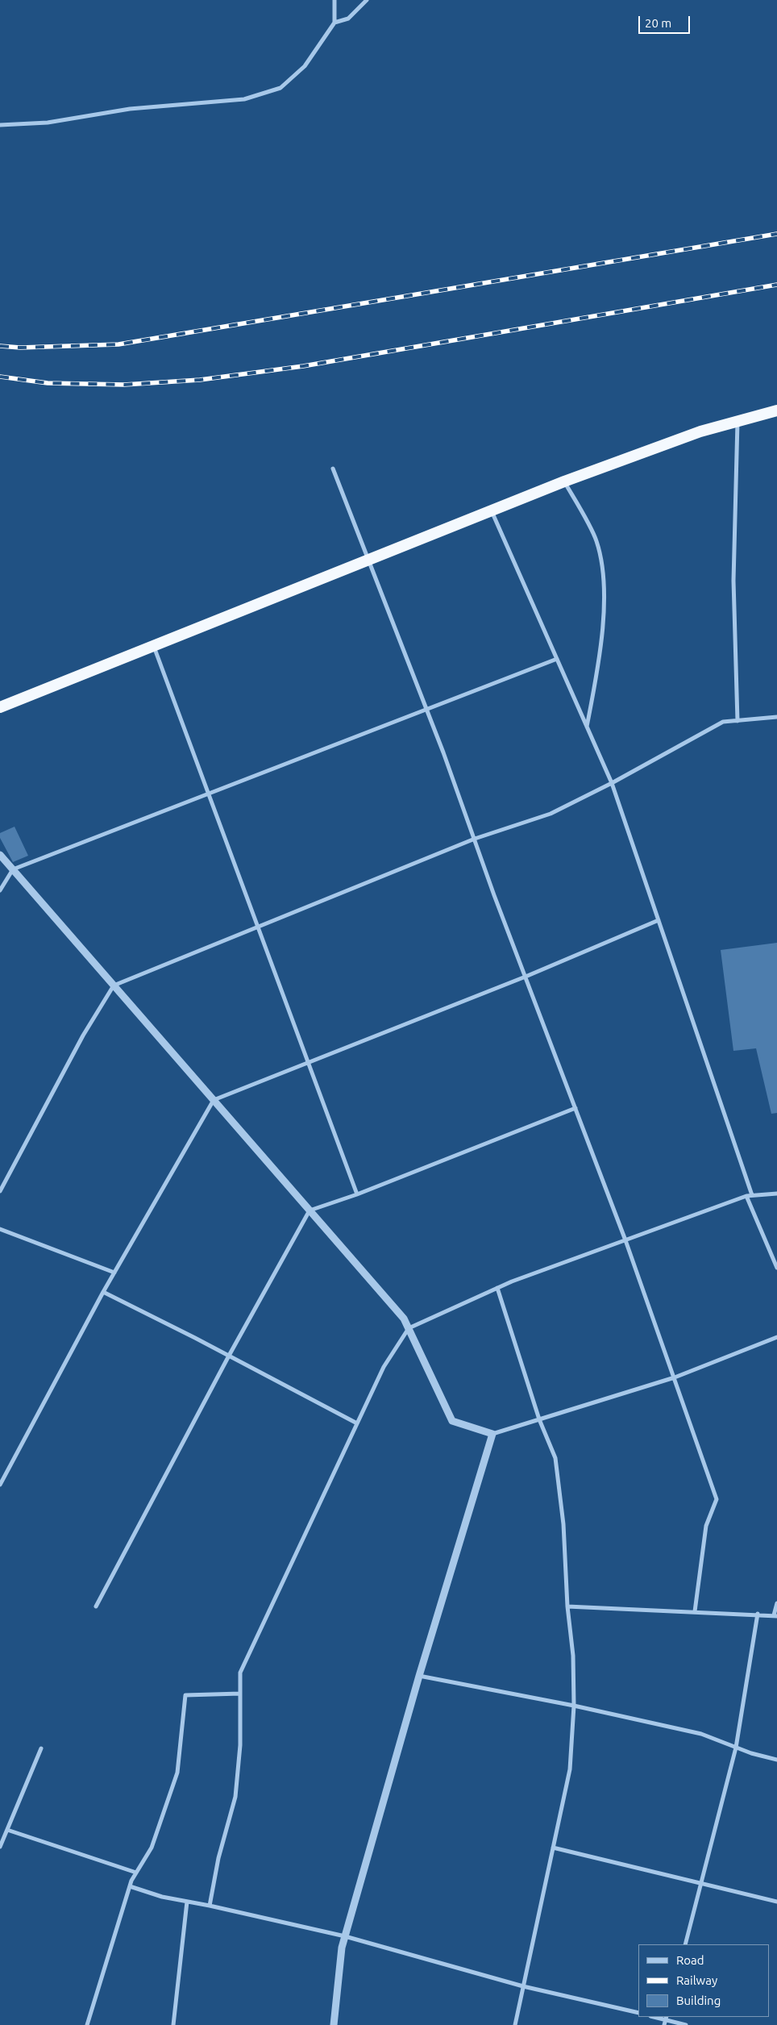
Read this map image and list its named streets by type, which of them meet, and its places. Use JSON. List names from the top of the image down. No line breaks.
{"legend":["Road","Railway","Building"],"scale_bar":"20 m"}
